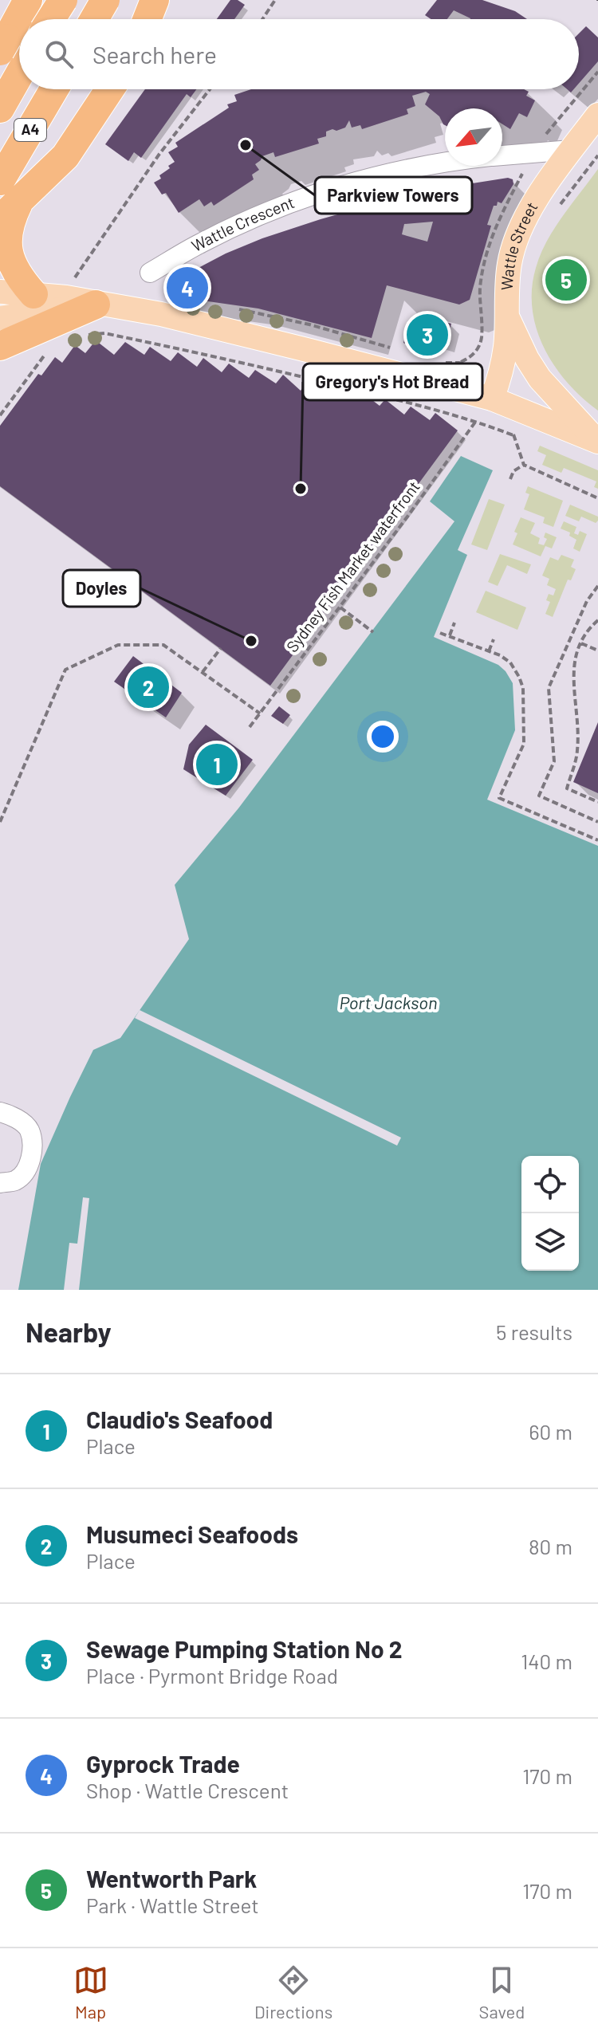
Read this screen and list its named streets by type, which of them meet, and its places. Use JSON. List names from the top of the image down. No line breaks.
{"streets":{"highway":["A4"],"main road":["Wattle Street"],"street":["Wattle Crescent"],"path":["Sydney Fish Market waterfront"]},"crossings":[["Wattle Crescent","Wattle Street"]],"water":["Port Jackson"],"places":["Parkview Towers","Gregory's Hot Bread","Doyles"],"north":"bottom left","page":{"search":"Search here","pins":["5","4","3","2","1"],"heading":["Nearby","5 results"],"list":[{"mark":"1","name":"Claudio's Seafood","note":"Place","value":"60 m"},{"mark":"2","name":"Musumeci Seafoods","note":"Place","value":"80 m"},{"mark":"3","name":"Sewage Pumping Station No 2","note":"Place · Pyrmont Bridge Road","value":"140 m"},{"mark":"4","name":"Gyprock Trade","note":"Shop · Wattle Crescent","value":"170 m"},{"mark":"5","name":"Wentworth Park","note":"Park · Wattle Street","value":"170 m"}],"nav":["Map","Directions","Saved"]}}
